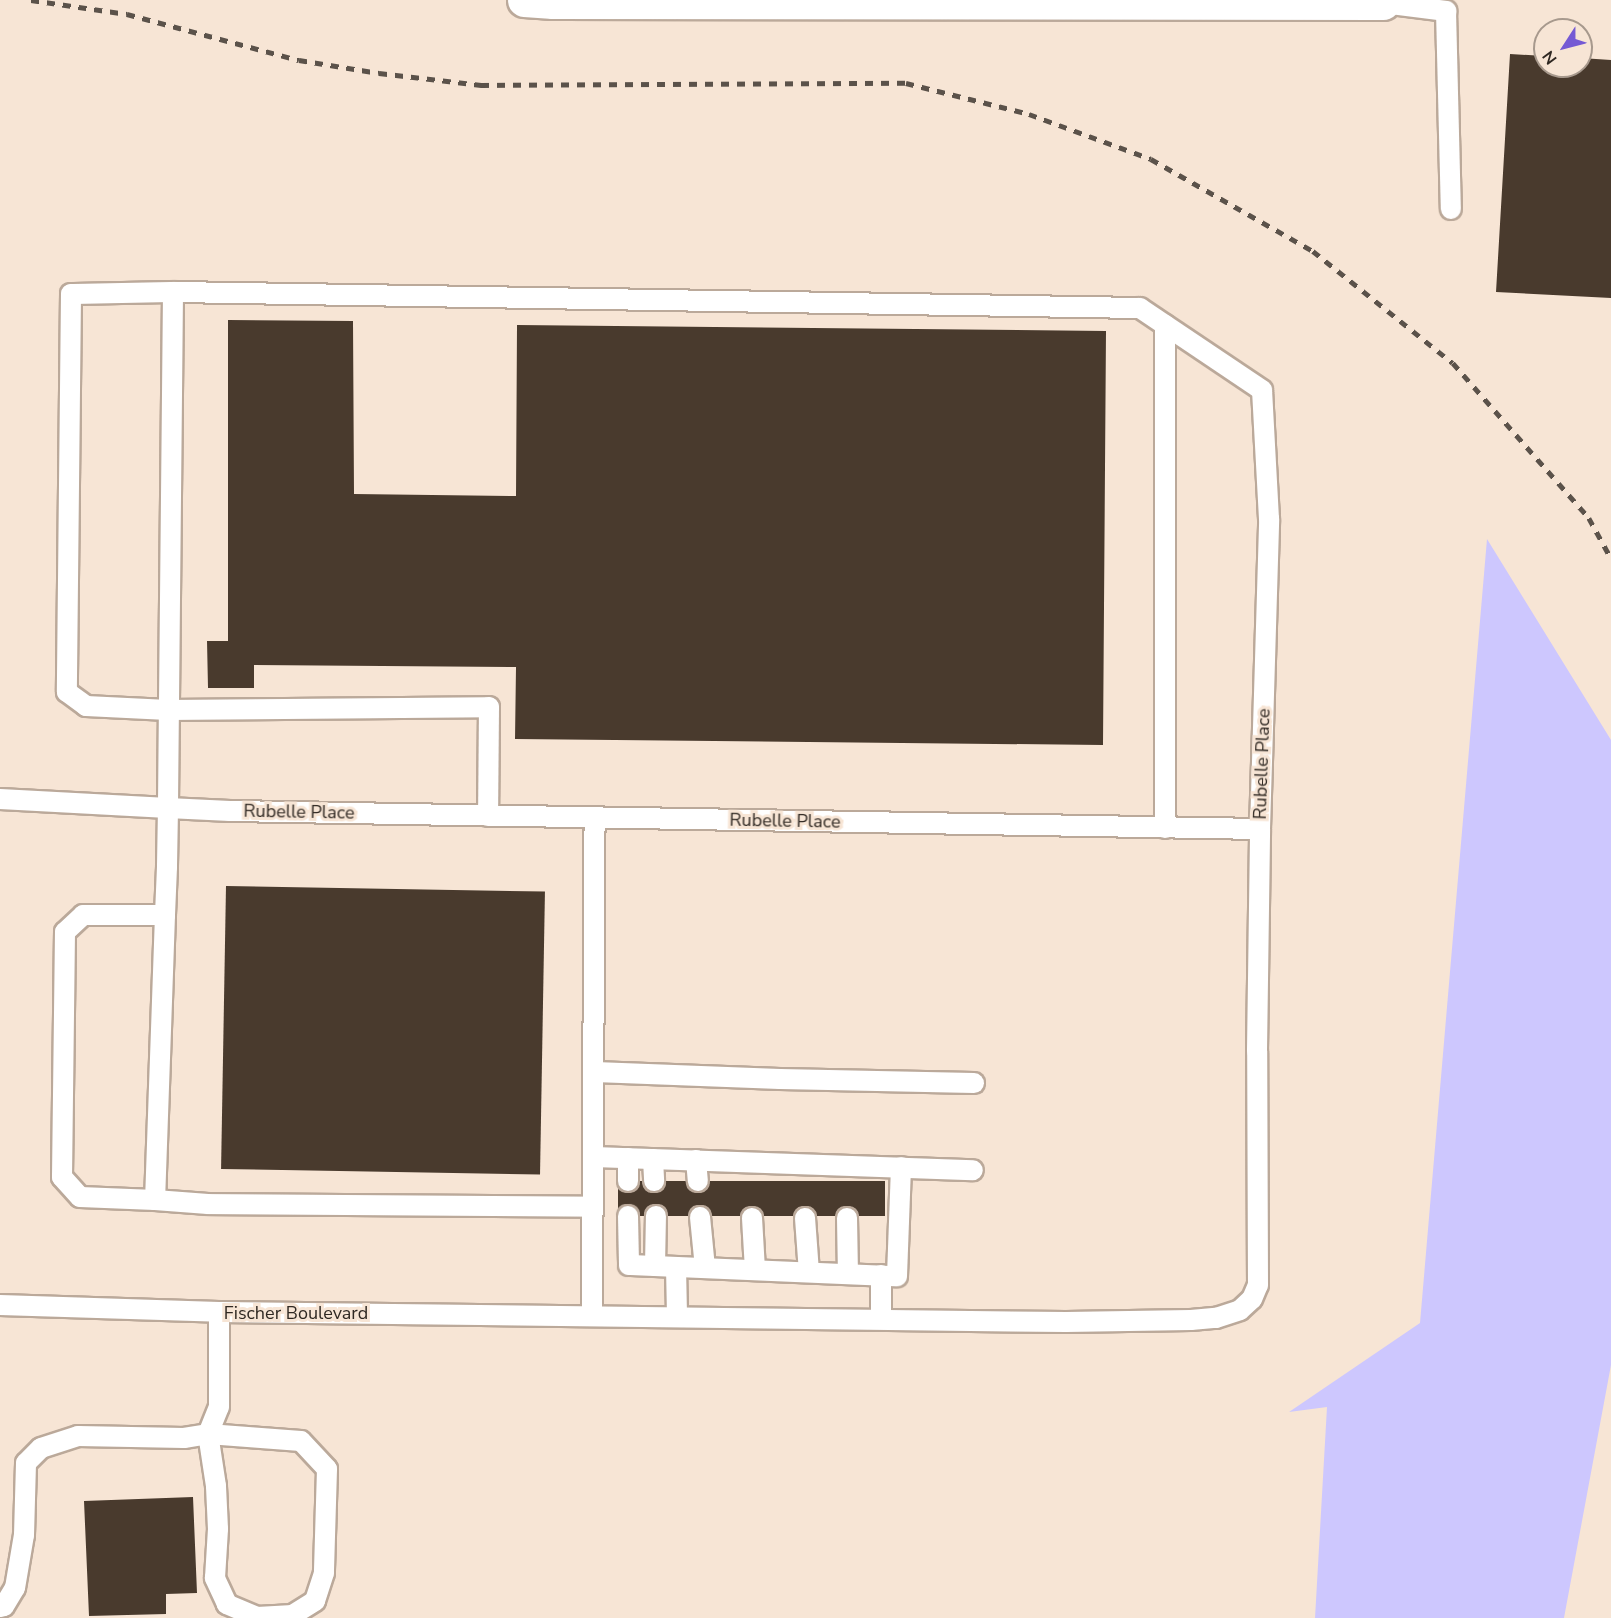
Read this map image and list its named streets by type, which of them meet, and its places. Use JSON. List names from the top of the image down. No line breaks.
{"streets":{"lane":["Rubelle Place","Fischer Boulevard"]},"crossings":[["Rubelle Place","Fischer Boulevard"]],"north":"bottom left"}
